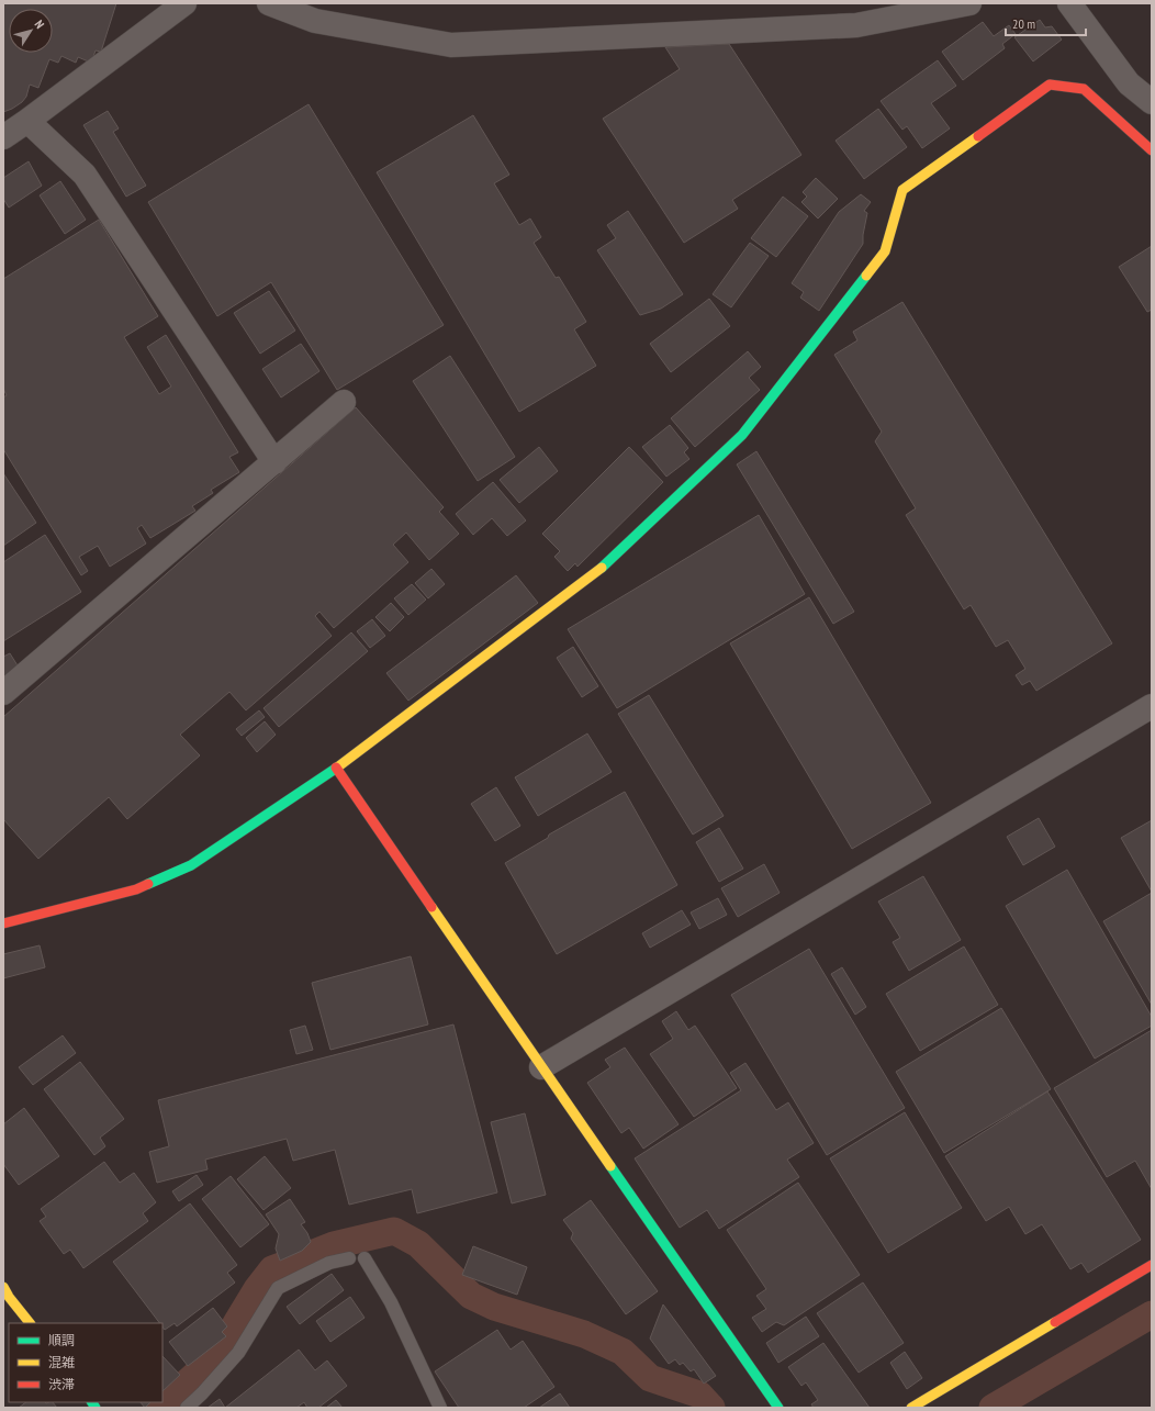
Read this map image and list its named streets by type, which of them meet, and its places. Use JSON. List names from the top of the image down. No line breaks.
{"legend":["順調","混雑","渋滞"],"scale_bar":"20 m","north":"top right"}
